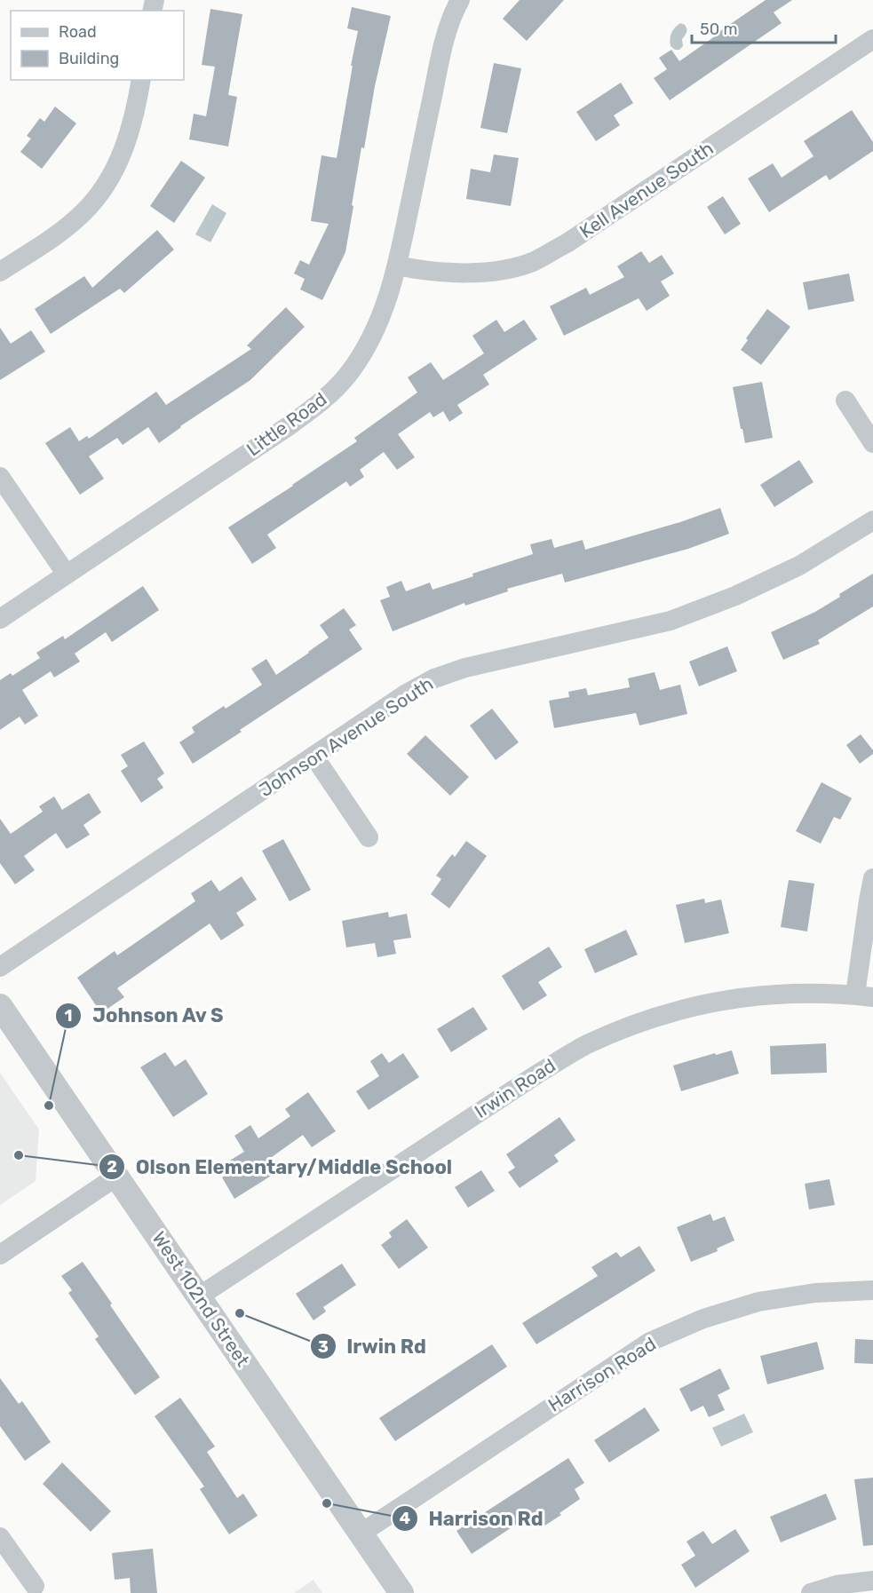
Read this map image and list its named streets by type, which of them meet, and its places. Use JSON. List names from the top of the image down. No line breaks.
{"streets":{"street":["Kell Avenue South","Little Road","Johnson Avenue South","Irwin Road","West 102nd Street","Harrison Road"]},"crossings":[["Kell Avenue South","Little Road"],["Irwin Road","West 102nd Street"],["West 102nd Street","Harrison Road"]],"places":["Johnson Av S","Olson Elementary/Middle School","Irwin Rd","Harrison Rd"],"legend":["Road","Building"],"scale_bar":"50 m"}
